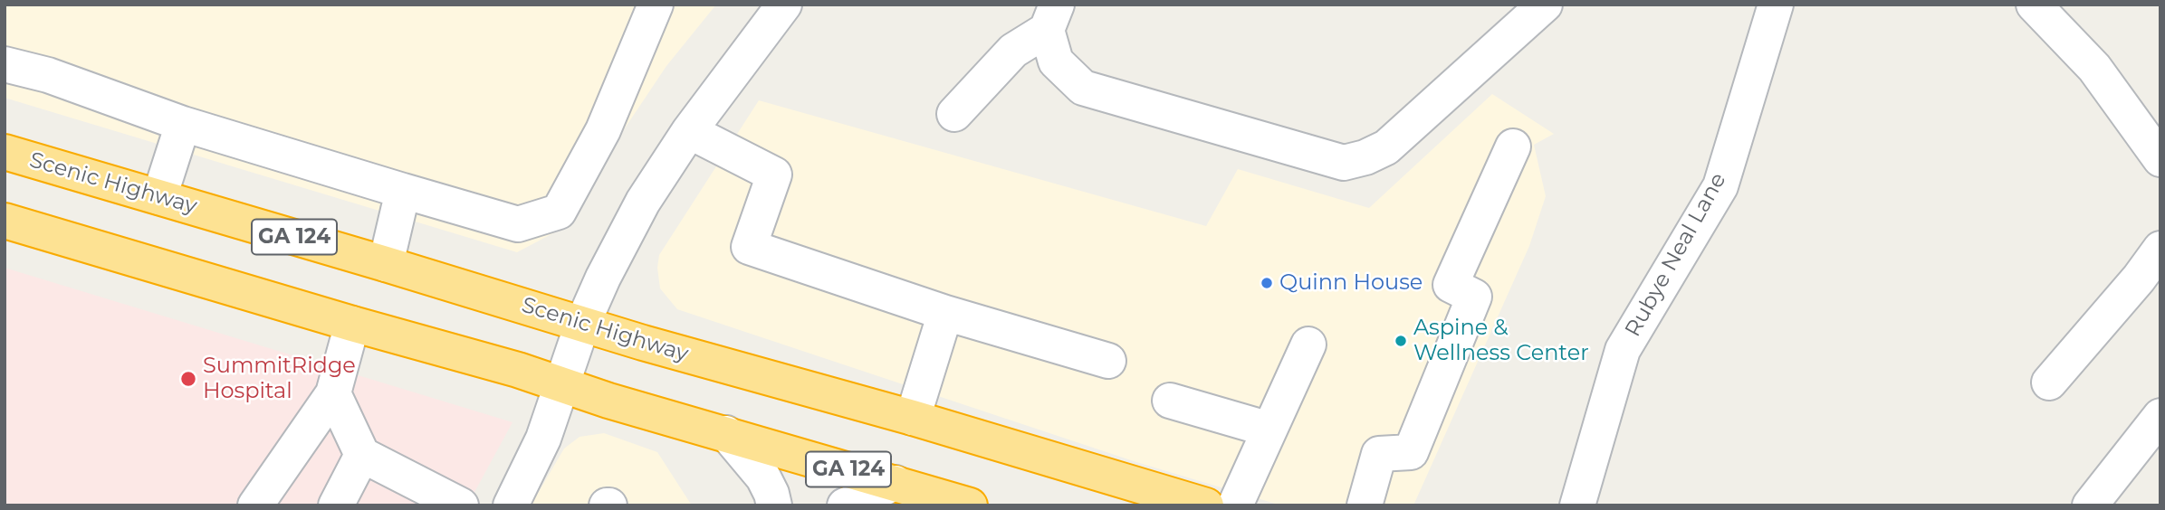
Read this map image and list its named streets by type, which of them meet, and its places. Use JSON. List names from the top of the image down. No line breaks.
{"streets":{"highway":["Scenic Highway","GA 124"],"street":["Rubye Neal Lane"]},"places":["Quinn House","Aspine & Wellness Center","SummitRidge Hospital"]}
